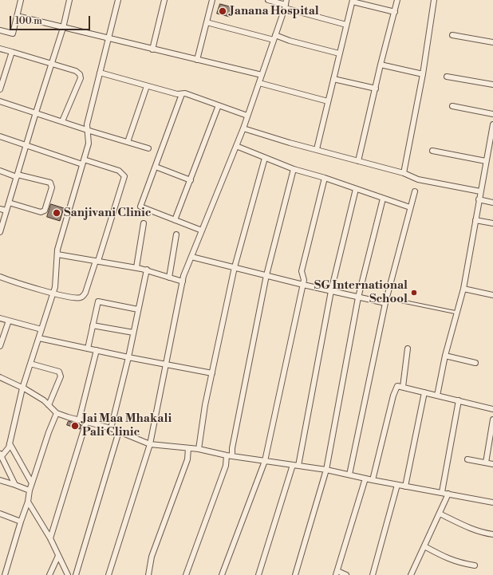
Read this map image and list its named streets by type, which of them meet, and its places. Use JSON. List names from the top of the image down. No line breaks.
{"places":["Janana Hospital","Sanjivani Clinic","SG International School","Jai Maa Mhakali Pali Clinic"],"scale_bar":"100 m"}
